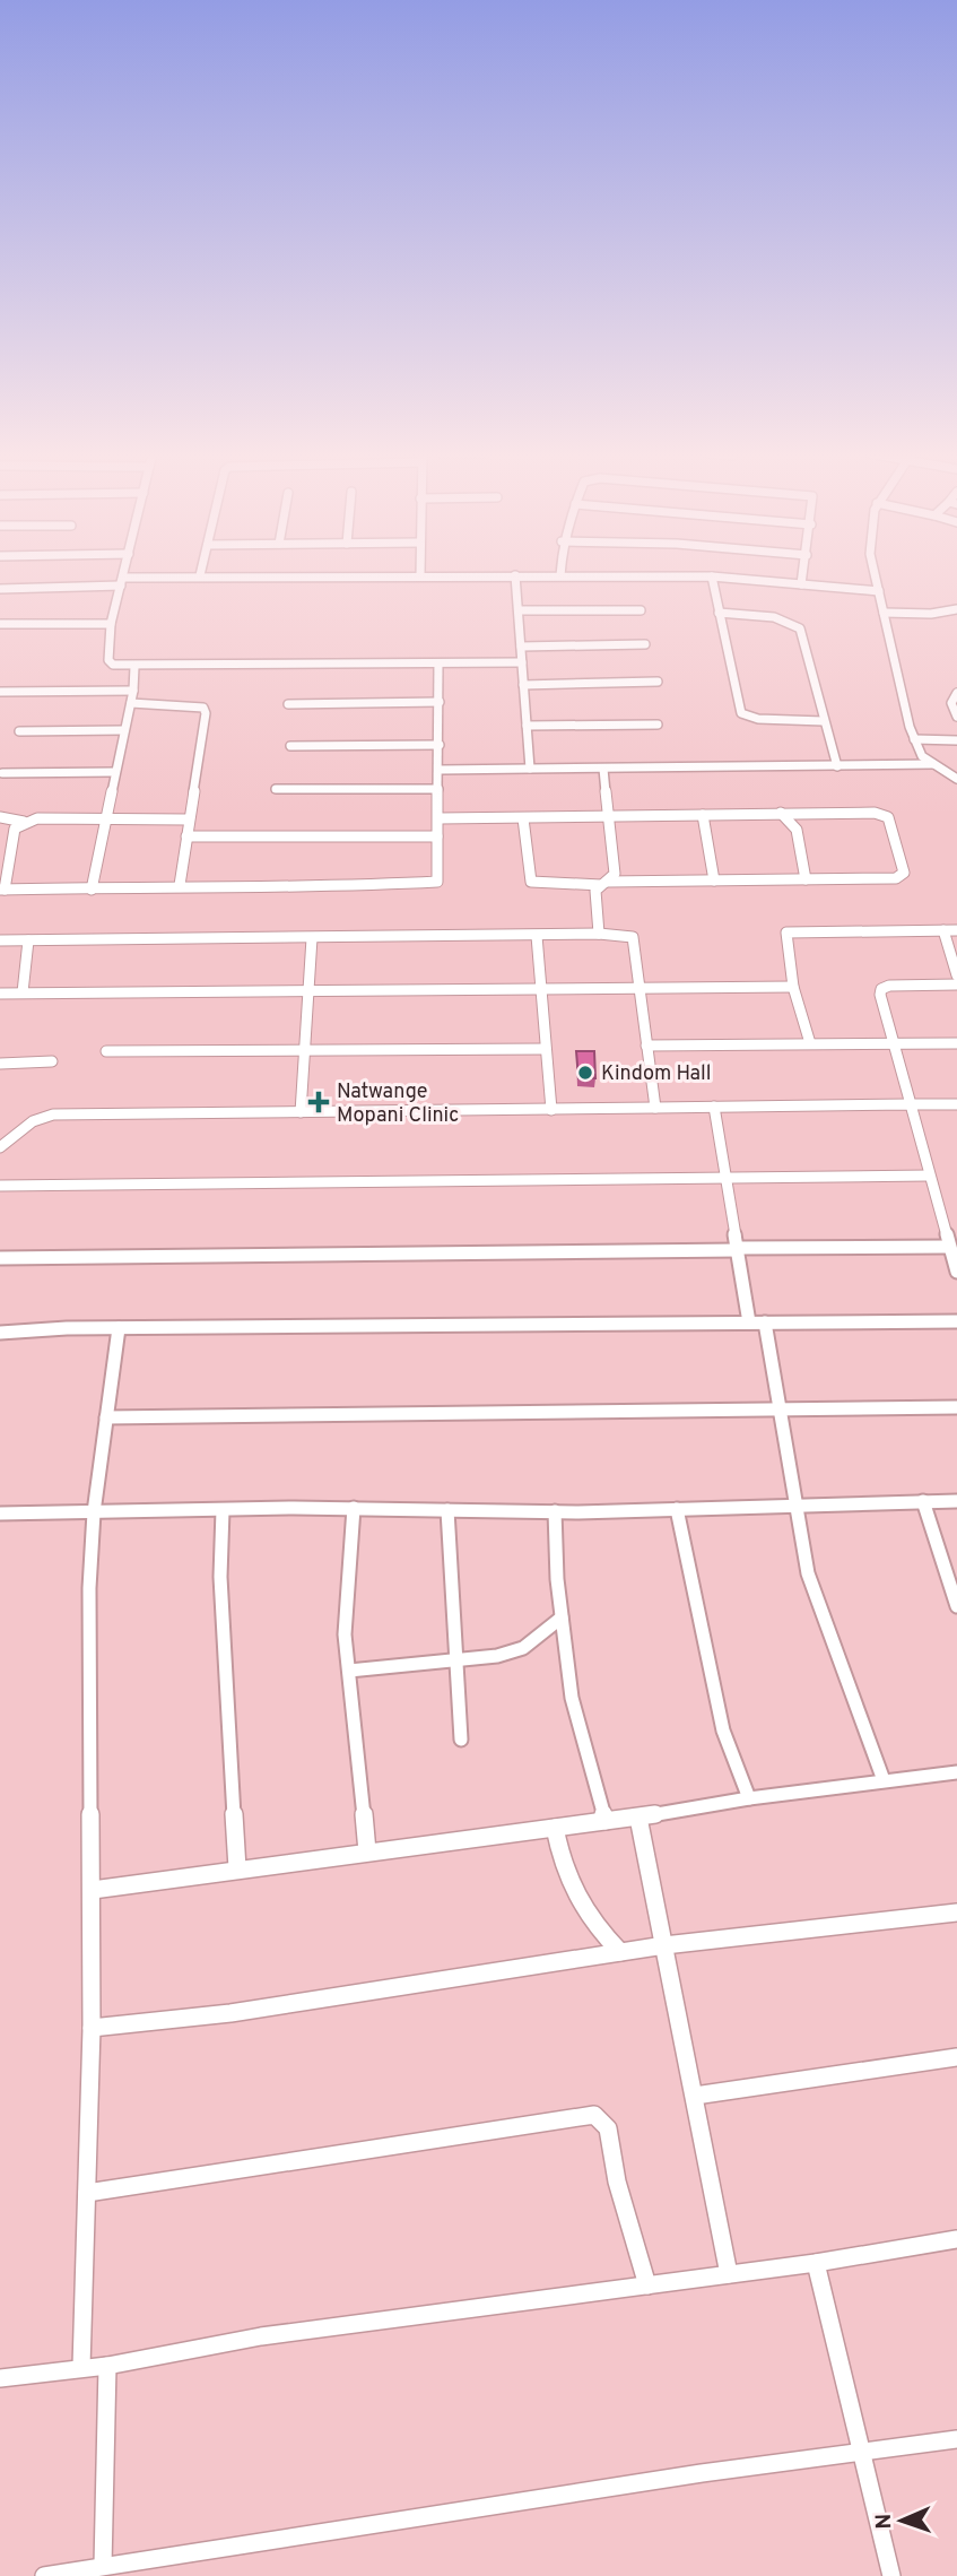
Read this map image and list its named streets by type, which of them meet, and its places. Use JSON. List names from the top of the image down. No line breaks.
{"places":{"other":["Kindom Hall"],"health":["Natwange Mopani Clinic"]},"north":"left"}
